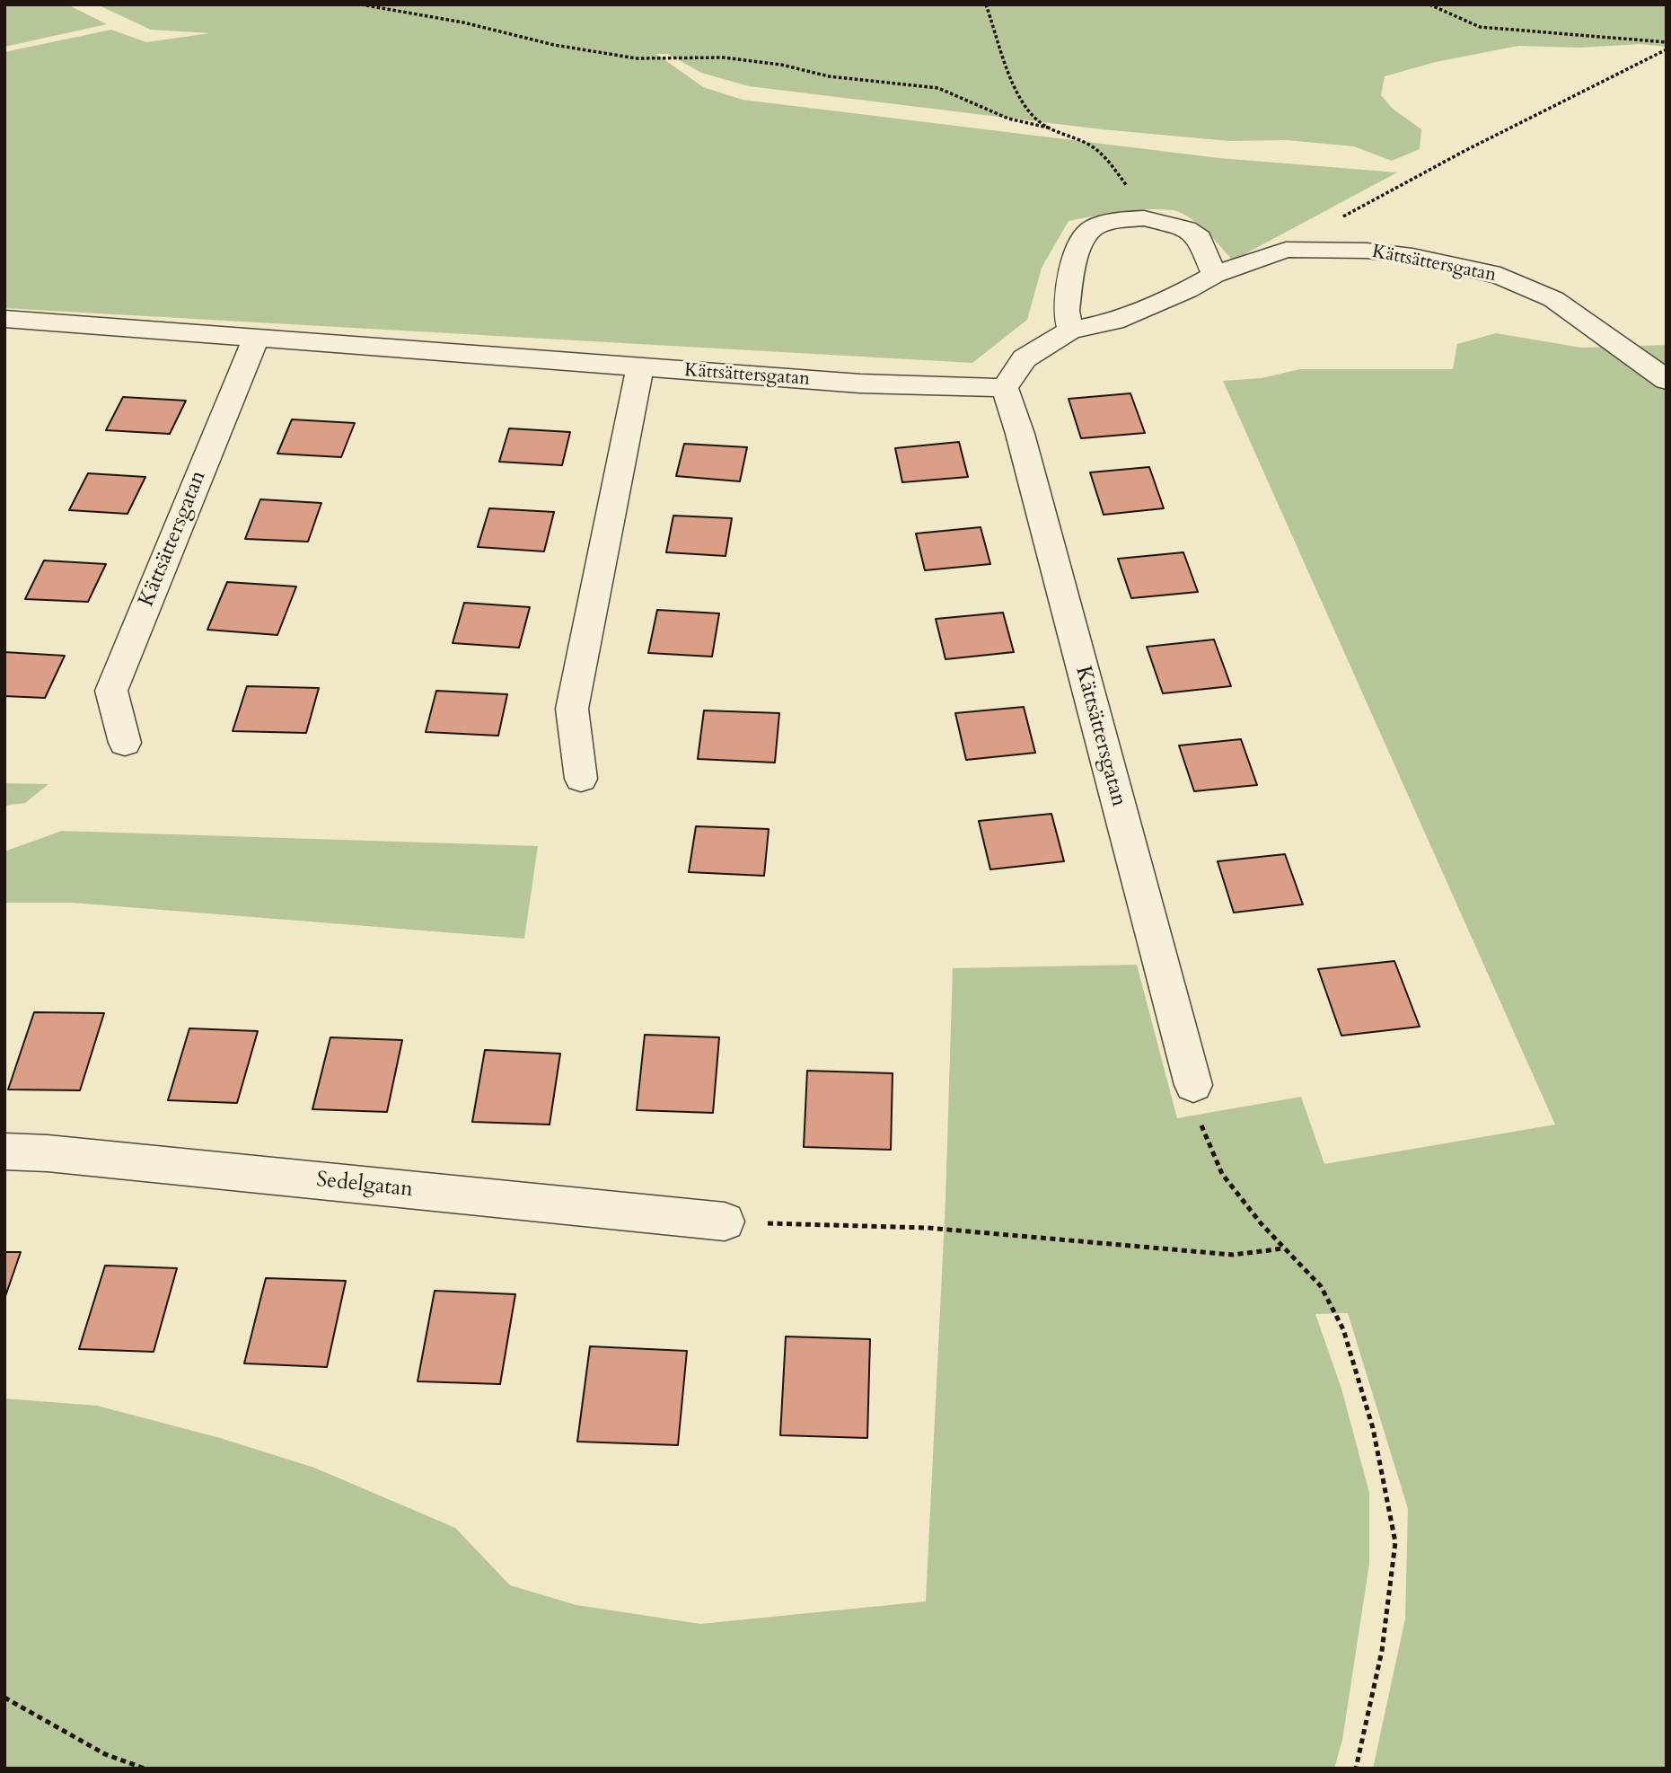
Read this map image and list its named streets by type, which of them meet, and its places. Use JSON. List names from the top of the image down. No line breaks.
{"streets":{"street":["Kättsättersgatan","Sedelgatan"]}}
